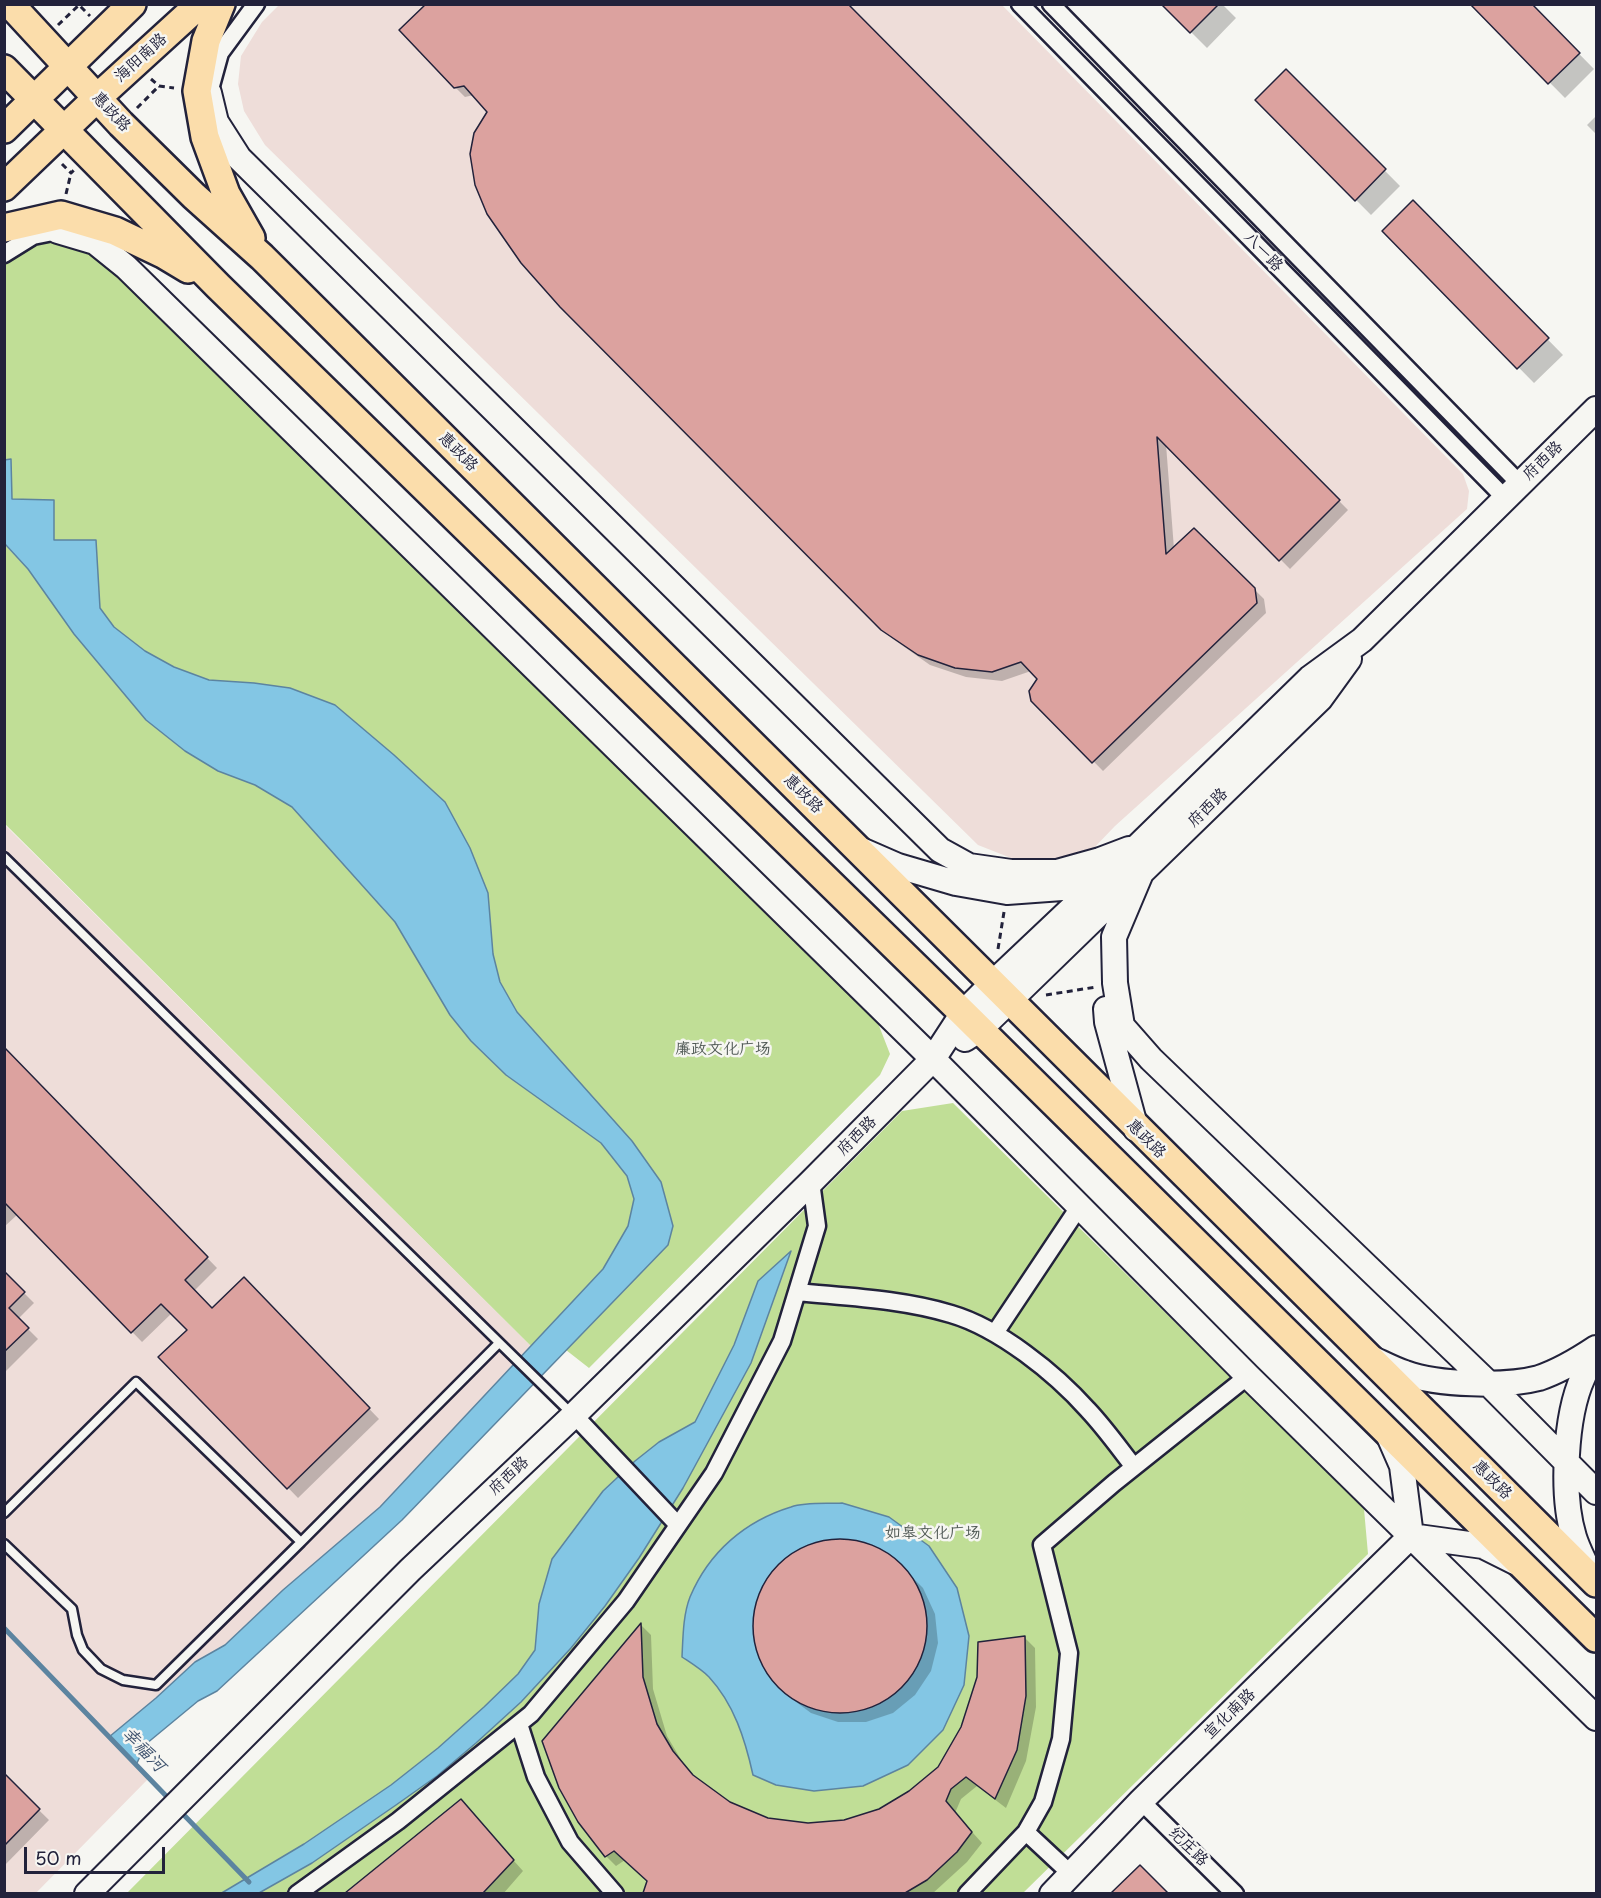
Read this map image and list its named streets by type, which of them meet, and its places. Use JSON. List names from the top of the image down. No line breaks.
{"streets":{"main road":["海阳南路","惠政路","府西路","宣化南路"],"street":["八一路","纪庄路"]},"crossings":[["海阳南路","惠政路"],["惠政路","府西路"],["八一路","府西路"],["宣化南路","纪庄路"]],"water":["幸福河"],"parks":["廉政文化广场","如皋文化广场"],"scale_bar":"50 m"}
